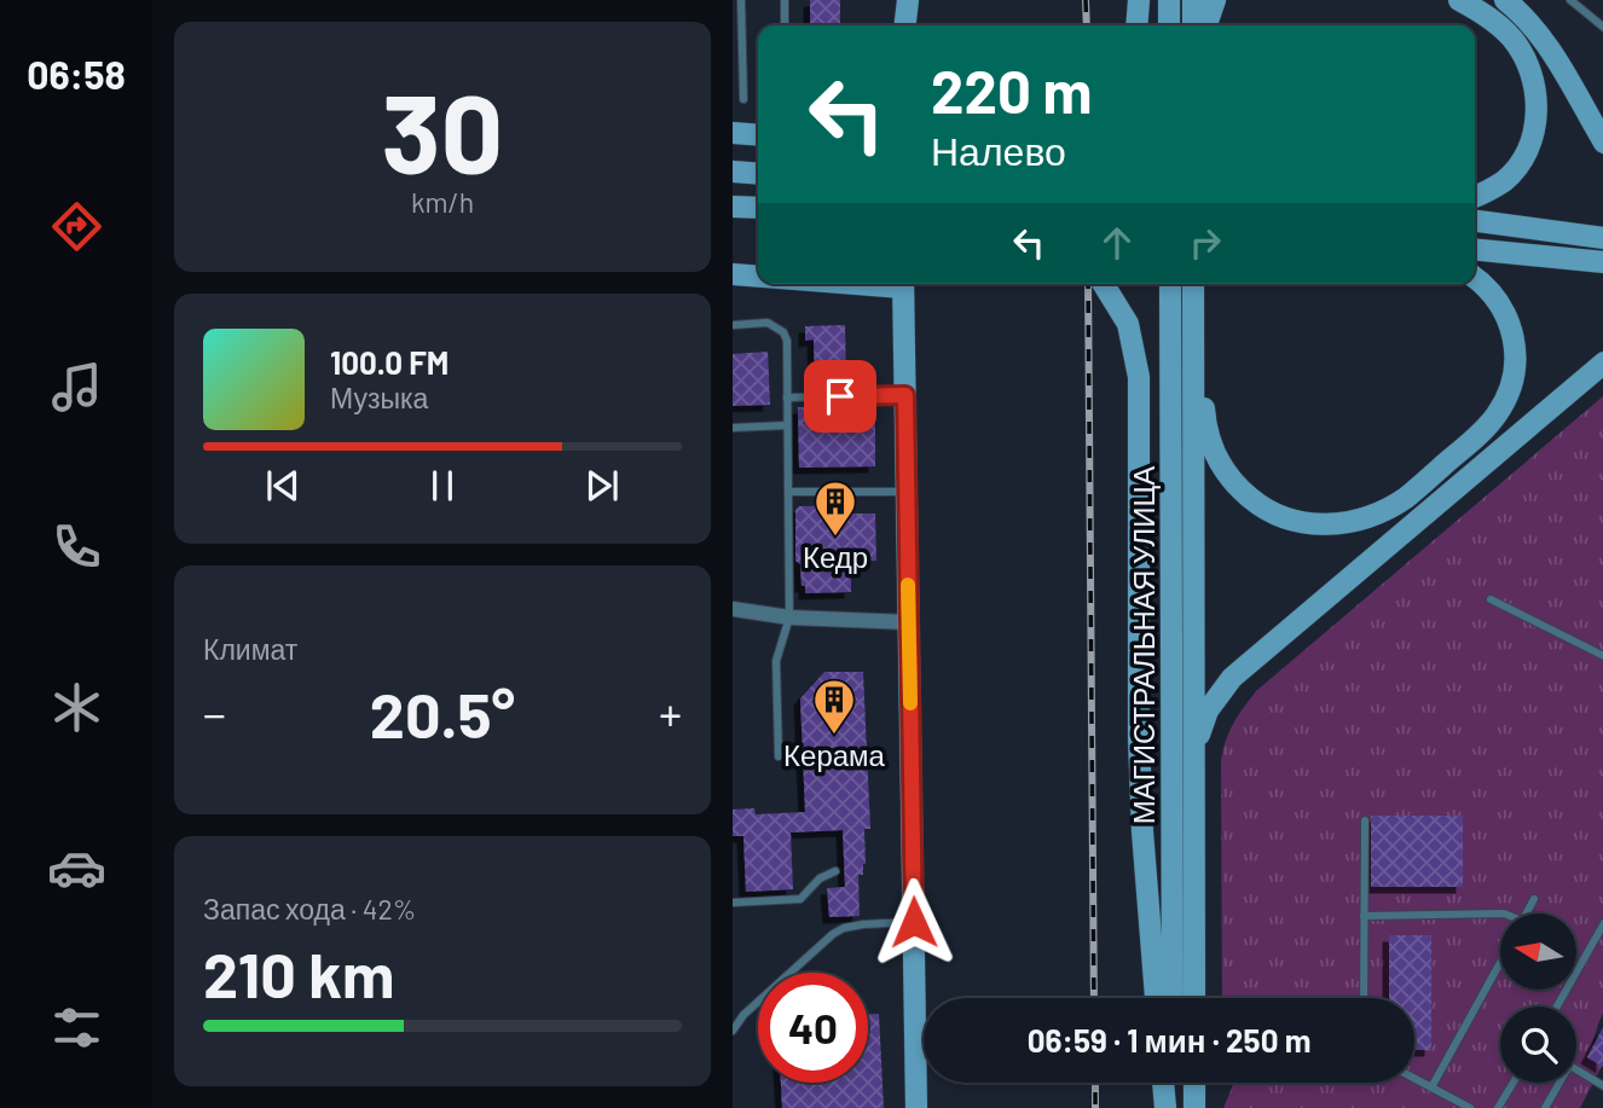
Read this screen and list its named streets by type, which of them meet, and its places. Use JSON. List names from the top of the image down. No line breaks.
{"streets":{"main road":["МАГИСТРАЛЬНАЯ УЛИЦА"]},"places":{"building":["Кедр","Керама"]},"north":"left","page":{"tabs":"06:58","tile":[["30","km/h"],"Климат",["Запас хода · 42%","210 km"]],"turn":["220 m","Налево"],"song":["100.0 FM","Музыка"],"heat":["−","20.5°","+"],"limit":"40","trip":"06:59 · 1 мин · 250 m"}}
